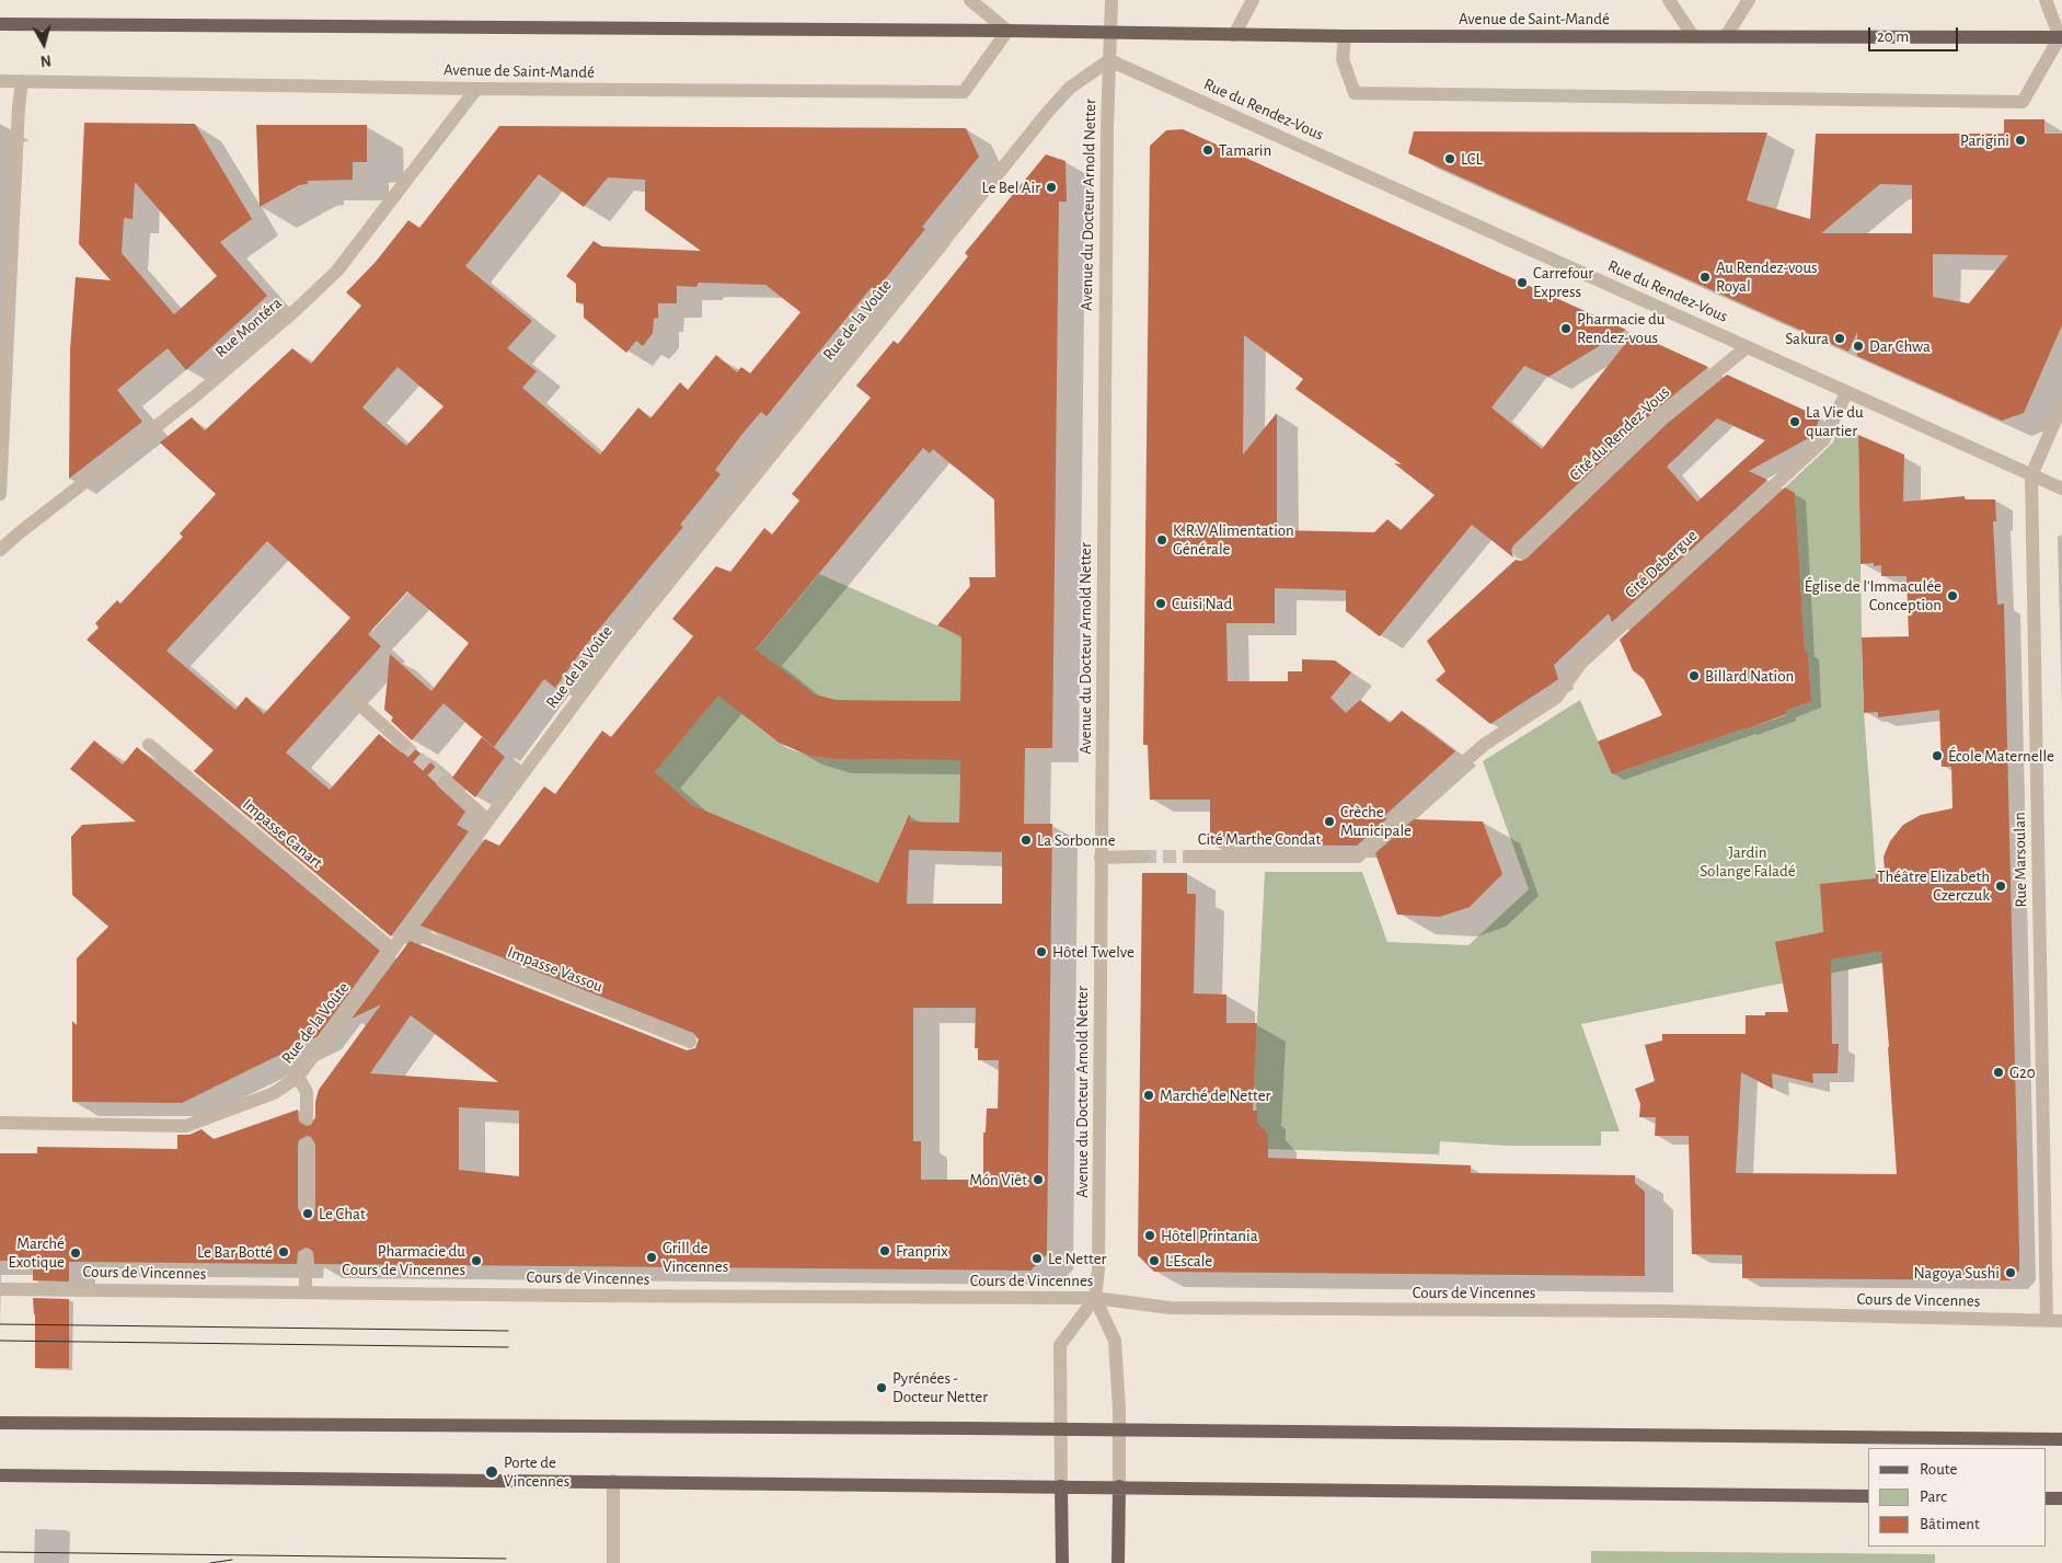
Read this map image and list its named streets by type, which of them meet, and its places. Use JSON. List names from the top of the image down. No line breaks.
{"streets":{"main road":["Avenue de Saint-Mandé"],"street":["Rue du Rendez-Vous","Avenue du Docteur Arnold Netter","Rue de la Voûte","Rue Montéra","Cité du Rendez-Vous","Cité Debergue","Impasse Canart","Cité Marthe Condat","Rue Marsoulan","Impasse Vassou","Cours de Vincennes"]},"crossings":[["Avenue de Saint-Mandé","Avenue du Docteur Arnold Netter"],["Avenue de Saint-Mandé","Rue Montéra"],["Rue du Rendez-Vous","Avenue du Docteur Arnold Netter"],["Rue du Rendez-Vous","Rue de la Voûte"],["Rue du Rendez-Vous","Cité du Rendez-Vous"],["Rue du Rendez-Vous","Cité Debergue"],["Rue du Rendez-Vous","Rue Marsoulan"],["Avenue du Docteur Arnold Netter","Rue de la Voûte"],["Avenue du Docteur Arnold Netter","Cours de Vincennes"],["Rue de la Voûte","Impasse Canart"],["Rue de la Voûte","Impasse Vassou"],["Cité Debergue","Cité Marthe Condat"],["Rue Marsoulan","Cours de Vincennes"]],"parks":["Jardin Solange Faladé"],"places":["Parigini","Tamarin","LCL","Le Bel Air","Au Rendez-vous Royal","Carrefour Express","Pharmacie du Rendez-vous","Sakura","Dar Chwa","La Vie du quartier","K.R.V Alimentation Générale","Église de l'Immaculée Conception","Cuisi'Nad","Billard Nation","École Maternelle","Crèche Municipale","La Sorbonne","Théâtre Elizabeth Czerczuk","Hôtel Twelve","G20","Marché de Netter","Món Viêt","Le Chat","Hôtel Printania","Franprix","Le Bar Botté","Marché Exotique","Grill de Vincennes","Le Netter","Pharmacie du Cours de Vincennes","L'Escale","Nagoya Sushi","Pyrénées - Docteur Netter","Porte de Vincennes"],"legend":["Route","Parc","Bâtiment"],"scale_bar":"20 m","north":"bottom"}
